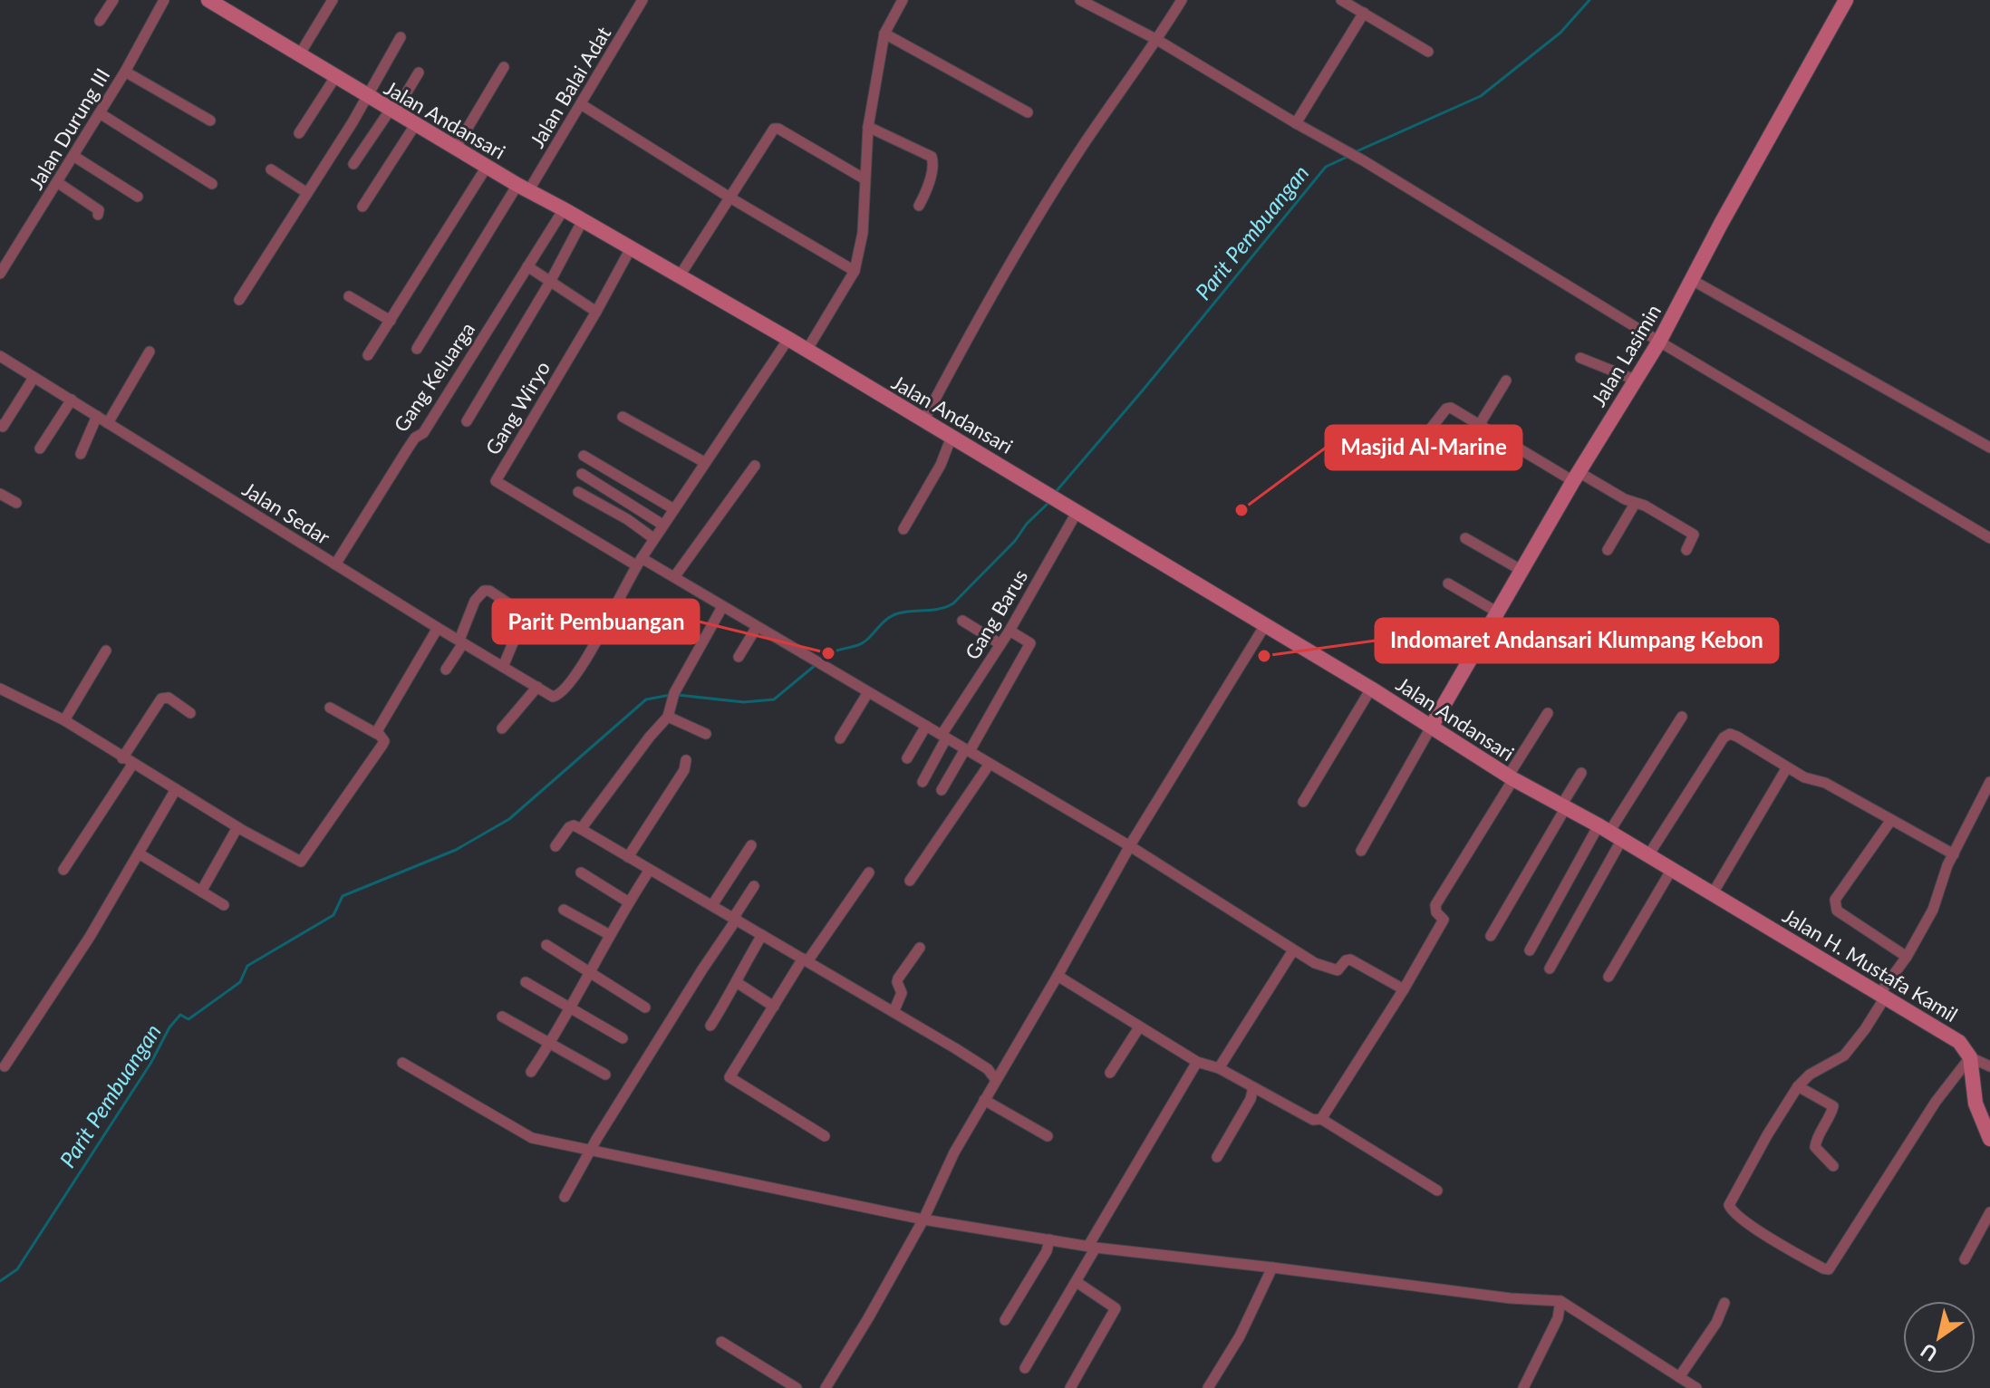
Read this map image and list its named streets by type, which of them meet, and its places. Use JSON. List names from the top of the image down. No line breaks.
{"streets":{"street":["Jalan Balai Adat","Jalan Andansari","Jalan Durung III","Jalan Lasimin","Gang Keluarga","Gang Wiryo","Jalan Sedar","Gang Barus","Jalan H. Mustafa Kamil"]},"crossings":[["Jalan Balai Adat","Jalan Andansari"],["Jalan Andansari","Jalan Lasimin"],["Jalan Andansari","Gang Keluarga"],["Jalan Andansari","Gang Wiryo"],["Jalan Andansari","Gang Barus"],["Jalan Andansari","Jalan H. Mustafa Kamil"],["Gang Keluarga","Jalan Sedar"],["Gang Wiryo","Jalan Sedar"]],"water":["Parit Pembuangan"],"places":["Masjid Al-Marine","Parit Pembuangan","Indomaret Andansari Klumpang Kebon"],"north":"bottom left"}
